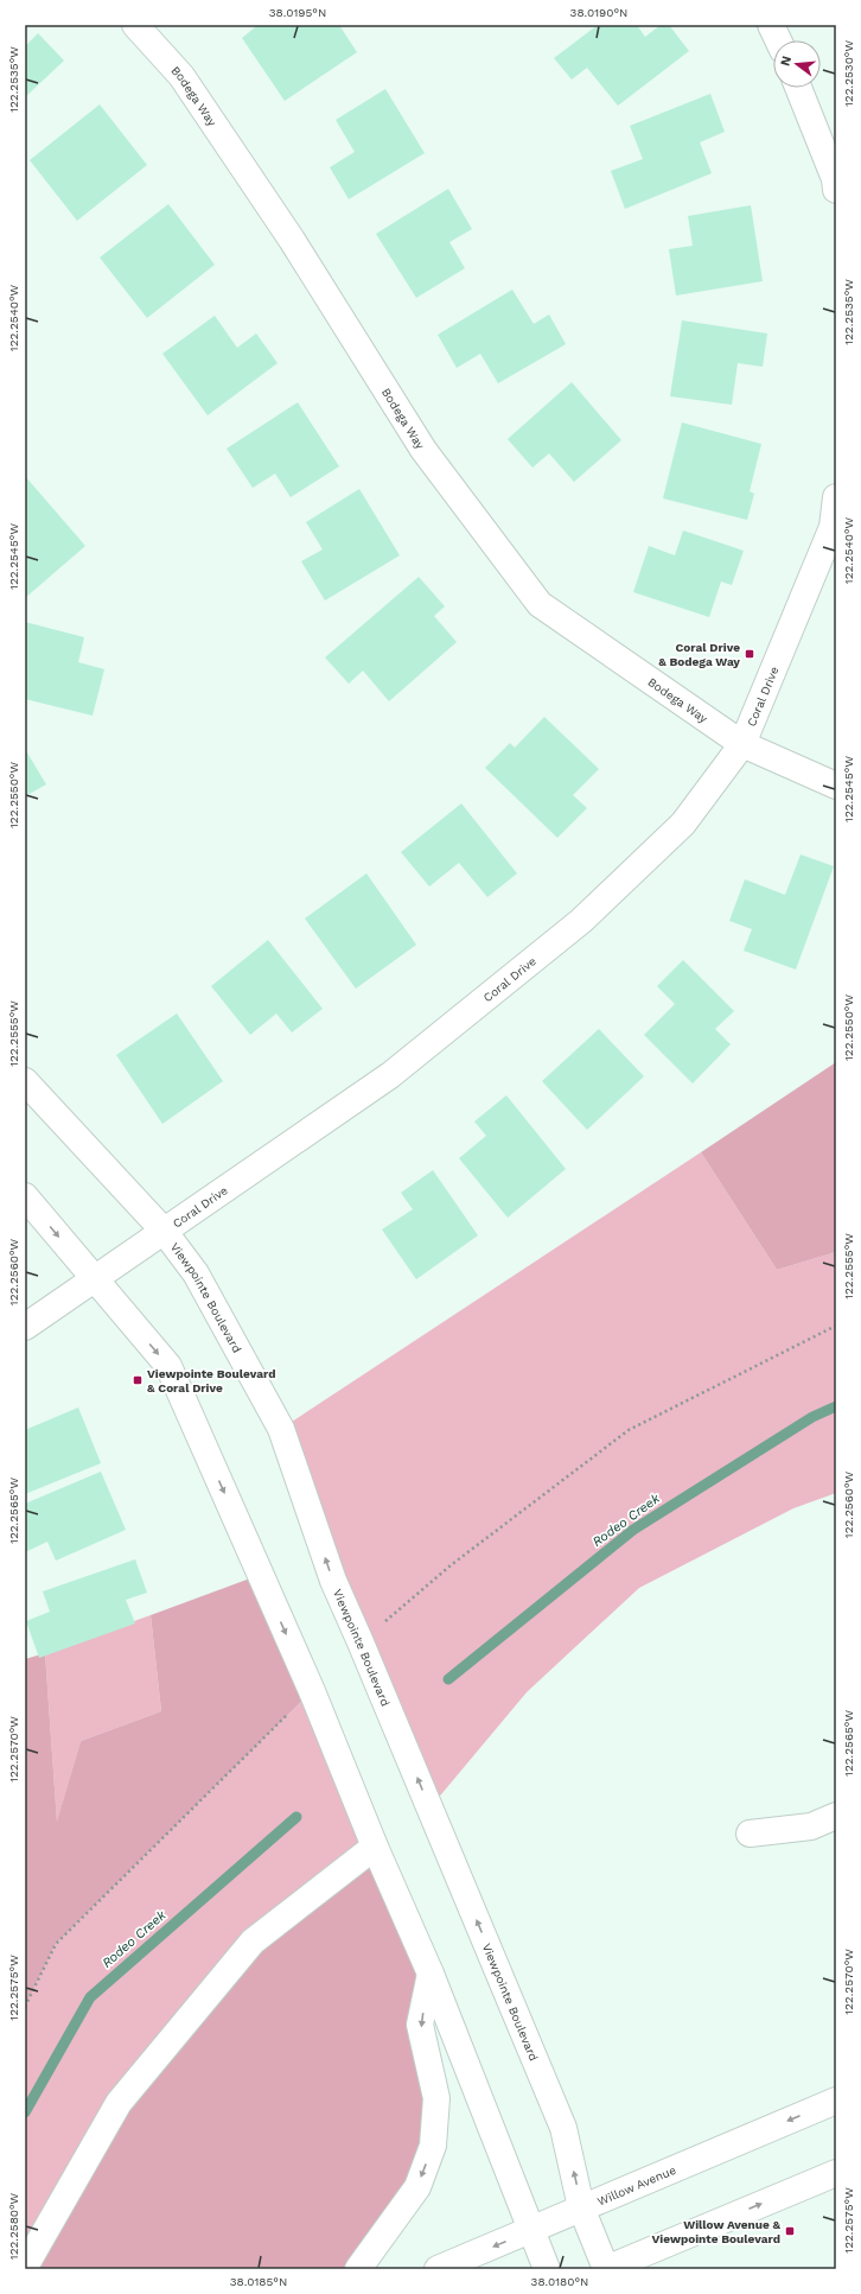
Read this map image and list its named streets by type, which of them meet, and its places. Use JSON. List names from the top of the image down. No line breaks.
{"streets":{"street":["Bodega Way","Coral Drive","Viewpointe Boulevard","Willow Avenue"]},"crossings":[["Bodega Way","Coral Drive"],["Coral Drive","Viewpointe Boulevard"],["Viewpointe Boulevard","Willow Avenue"]],"water":["Rodeo Creek"],"places":{"transit":["Coral Drive & Bodega Way","Viewpointe Boulevard & Coral Drive","Willow Avenue & Viewpointe Boulevard"]},"north":"left","coordinates":["38.0195°N","38.0190°N","122.2530°W","122.2535°W","122.2540°W","122.2545°W","122.2550°W","122.2555°W","122.2560°W","122.2565°W","122.2570°W","122.2575°W","122.2580°W","38.0185°N","38.0180°N"]}
